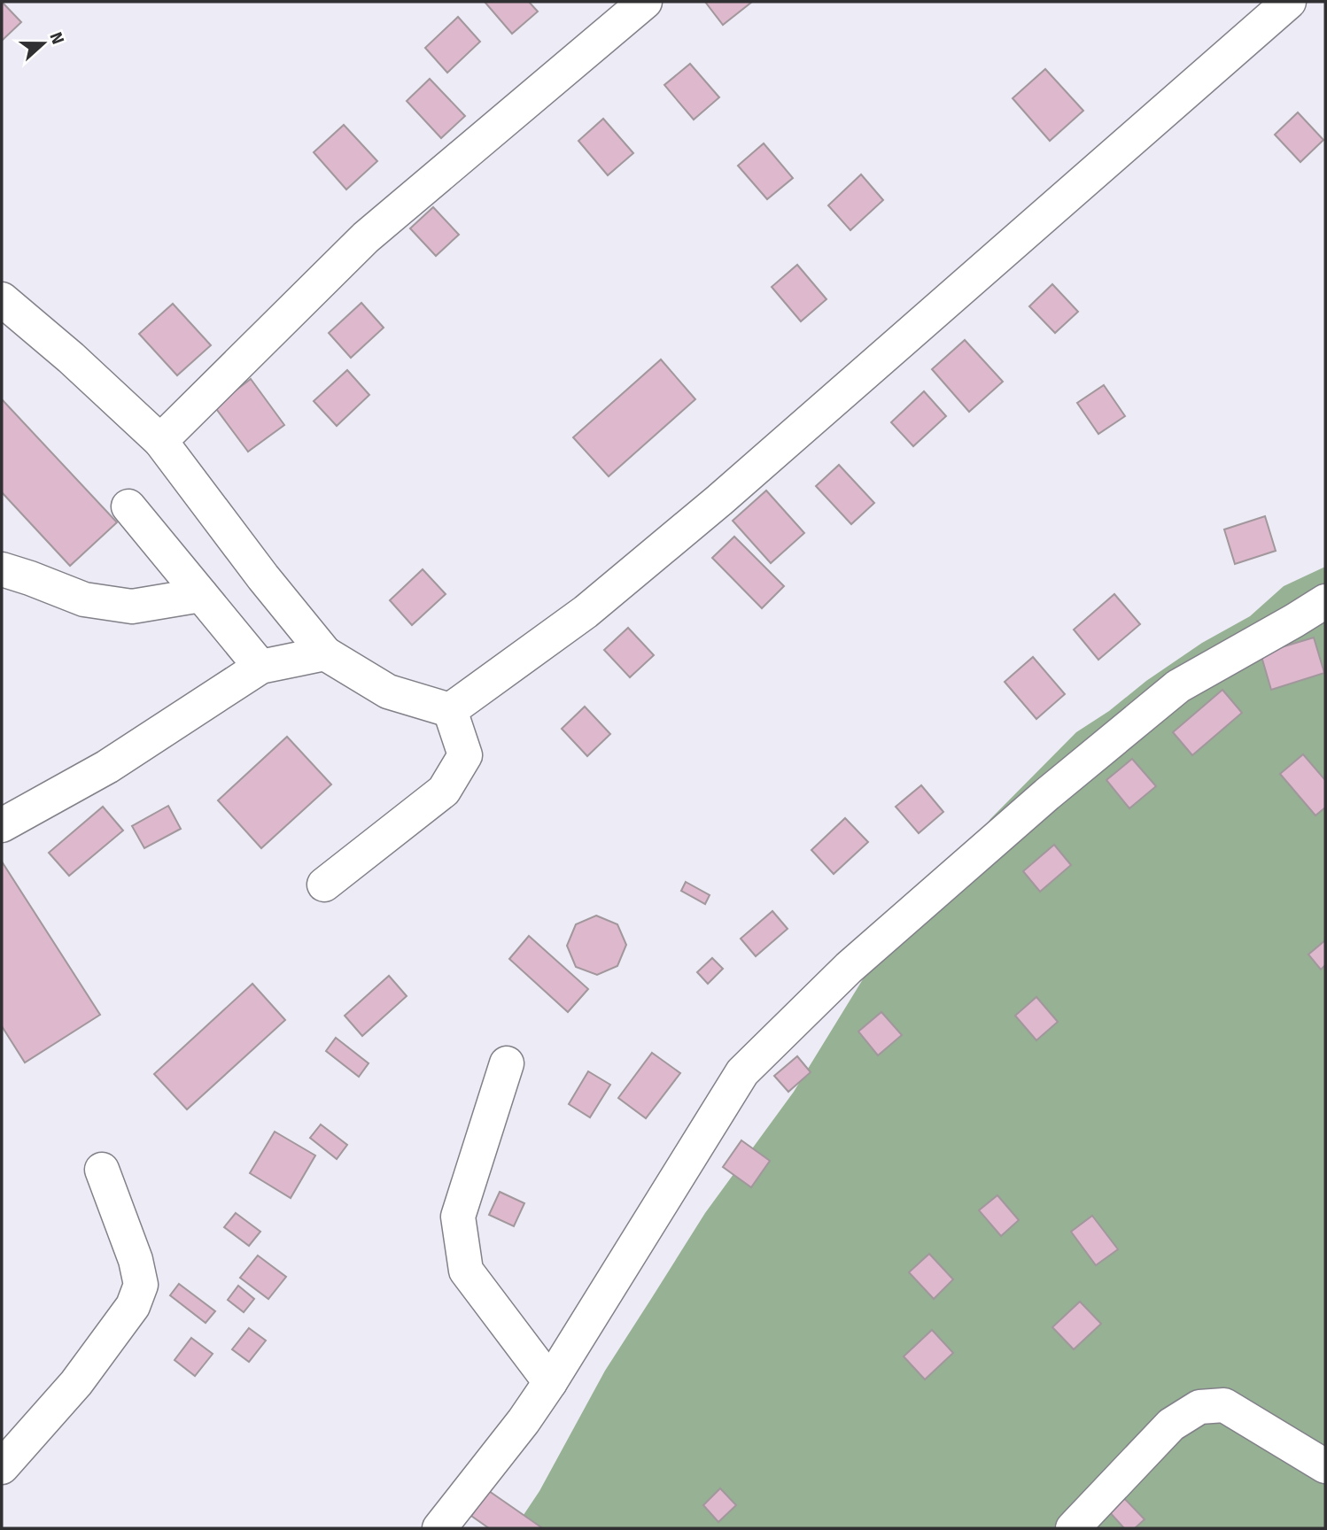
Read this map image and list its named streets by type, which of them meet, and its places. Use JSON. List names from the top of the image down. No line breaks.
{"north":"right"}
